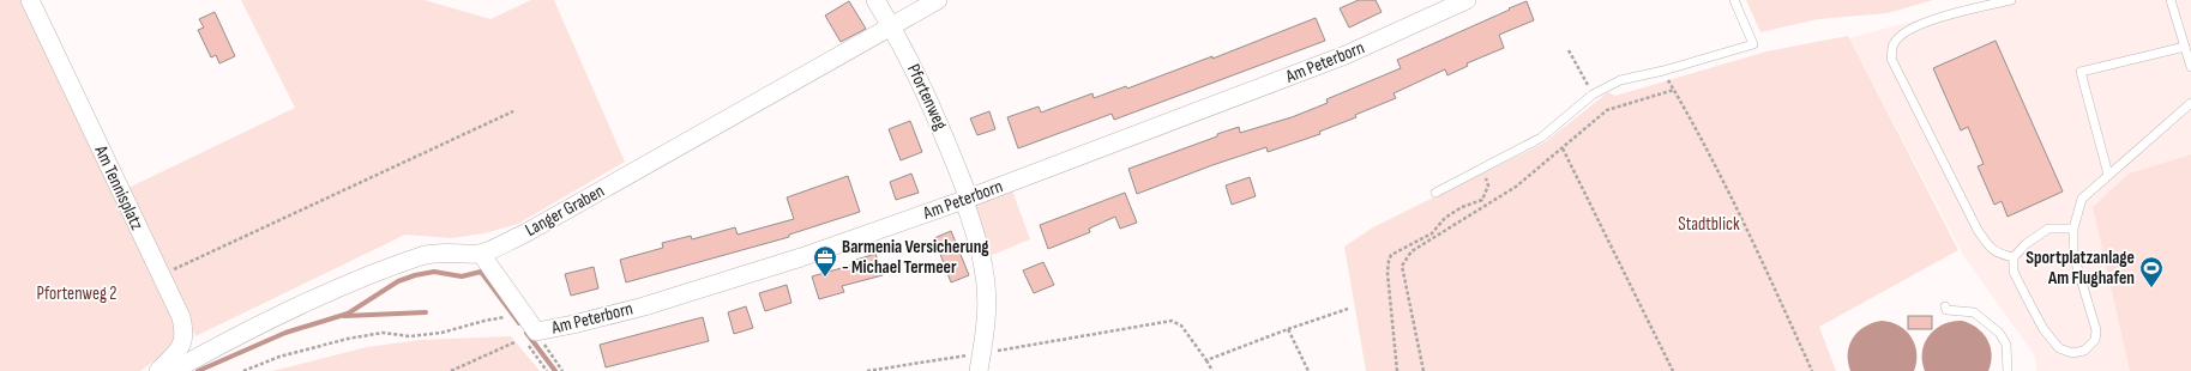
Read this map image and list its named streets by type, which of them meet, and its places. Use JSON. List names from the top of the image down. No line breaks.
{"streets":{"street":["Am Peterborn","Pfortenweg","Am Tennisplatz","Langer Graben"]},"crossings":[["Am Peterborn","Pfortenweg"],["Am Peterborn","Langer Graben"],["Pfortenweg","Langer Graben"]],"parks":["Stadtblick","Pfortenweg 2"],"places":{"office":["Barmenia Versicherung - Michael Termeer"],"sports":["Sportplatzanlage Am Flughafen"]}}
